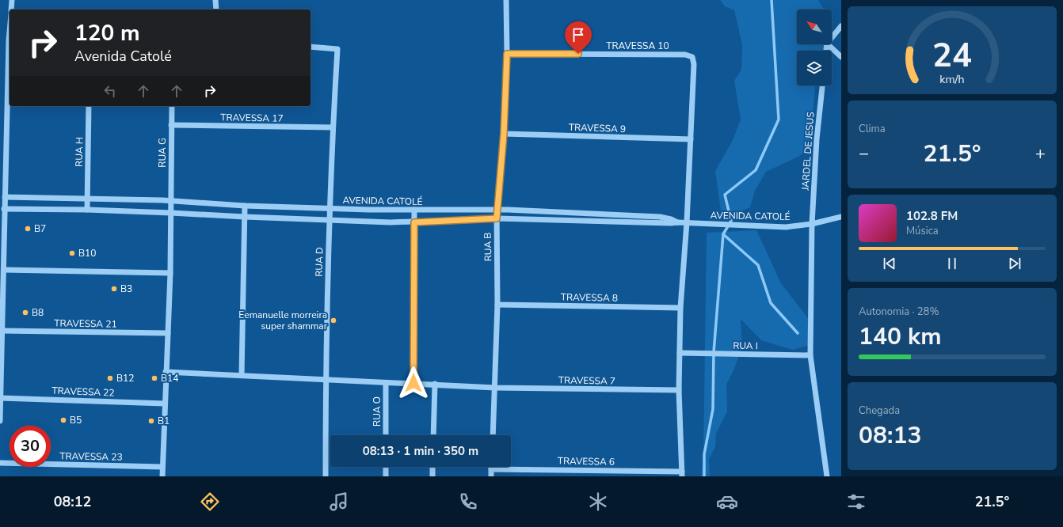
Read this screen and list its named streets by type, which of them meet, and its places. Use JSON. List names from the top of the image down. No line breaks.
{"streets":{"street":["TRAVESSA 10","TRAVESSA 17","TRAVESSA 9","JARDEL DE JESUS","RUA H","RUA G","AVENIDA CATOLÉ","RUA B","RUA D","TRAVESSA 8","TRAVESSA 21","RUA I","TRAVESSA 7","TRAVESSA 22","RUA O","TRAVESSA 23","TRAVESSA 6"]},"crossings":[["TRAVESSA 10","TRAVESSA 9"],["TRAVESSA 10","RUA B"],["TRAVESSA 17","RUA G"],["TRAVESSA 17","RUA D"],["TRAVESSA 9","RUA B"],["JARDEL DE JESUS","AVENIDA CATOLÉ"],["JARDEL DE JESUS","RUA I"],["RUA H","AVENIDA CATOLÉ"],["RUA G","AVENIDA CATOLÉ"],["RUA G","TRAVESSA 21"],["RUA G","TRAVESSA 7"],["RUA G","TRAVESSA 22"],["RUA G","TRAVESSA 23"],["AVENIDA CATOLÉ","RUA B"],["AVENIDA CATOLÉ","RUA D"],["RUA B","TRAVESSA 8"],["RUA B","TRAVESSA 7"],["RUA D","TRAVESSA 7"],["TRAVESSA 7","RUA O"]],"places":["B7","B10","B3","B8","Eemanuelle morreira super shammar","B12","B14","B5","B1"],"north":"top left","page":{"turn":["120 m","Avenida Catolé"],"tile":["Clima",["Autonomia · 28%","140 km"],["Chegada","08:13"]],"heat":["−","21.5°","+"],"song":["102.8 FM","Música"],"limit":"30","trip":"08:13 · 1 min · 350 m","tabs":["08:12","21.5°"],"gauge":["24","km/h"]}}
